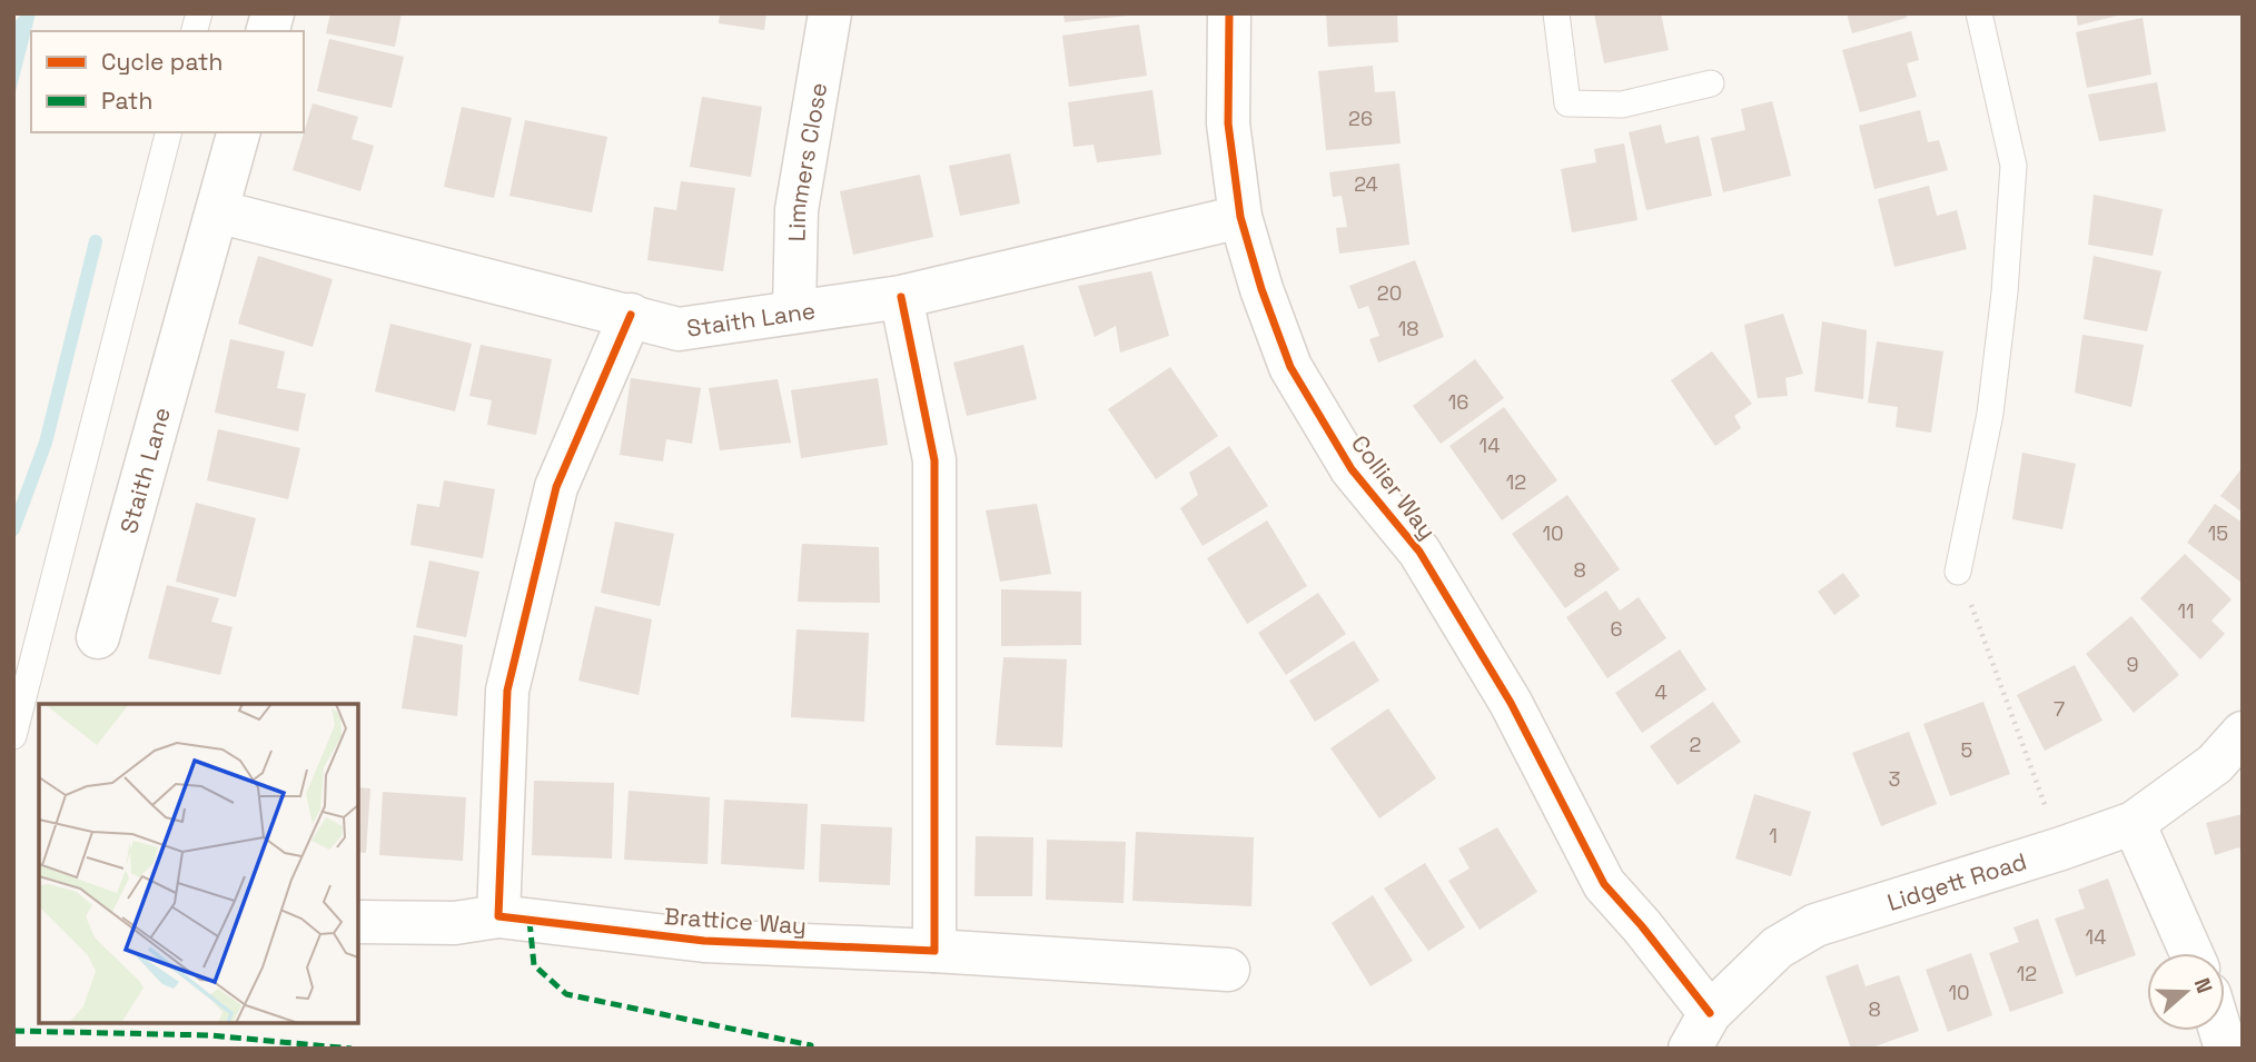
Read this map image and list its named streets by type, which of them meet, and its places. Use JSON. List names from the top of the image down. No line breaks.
{"streets":{"street":["Limmers Close","Staith Lane","Collier Way","Lidgett Road","Brattice Way"]},"crossings":[["Limmers Close","Staith Lane"],["Staith Lane","Collier Way"],["Collier Way","Lidgett Road"]],"house_numbers":["26","24","20","18","16","14","12","10","15","8","11","6","9","4","7","2","5","3","1","14","12","10","8"],"legend":["Cycle path","Path"],"north":"right"}
